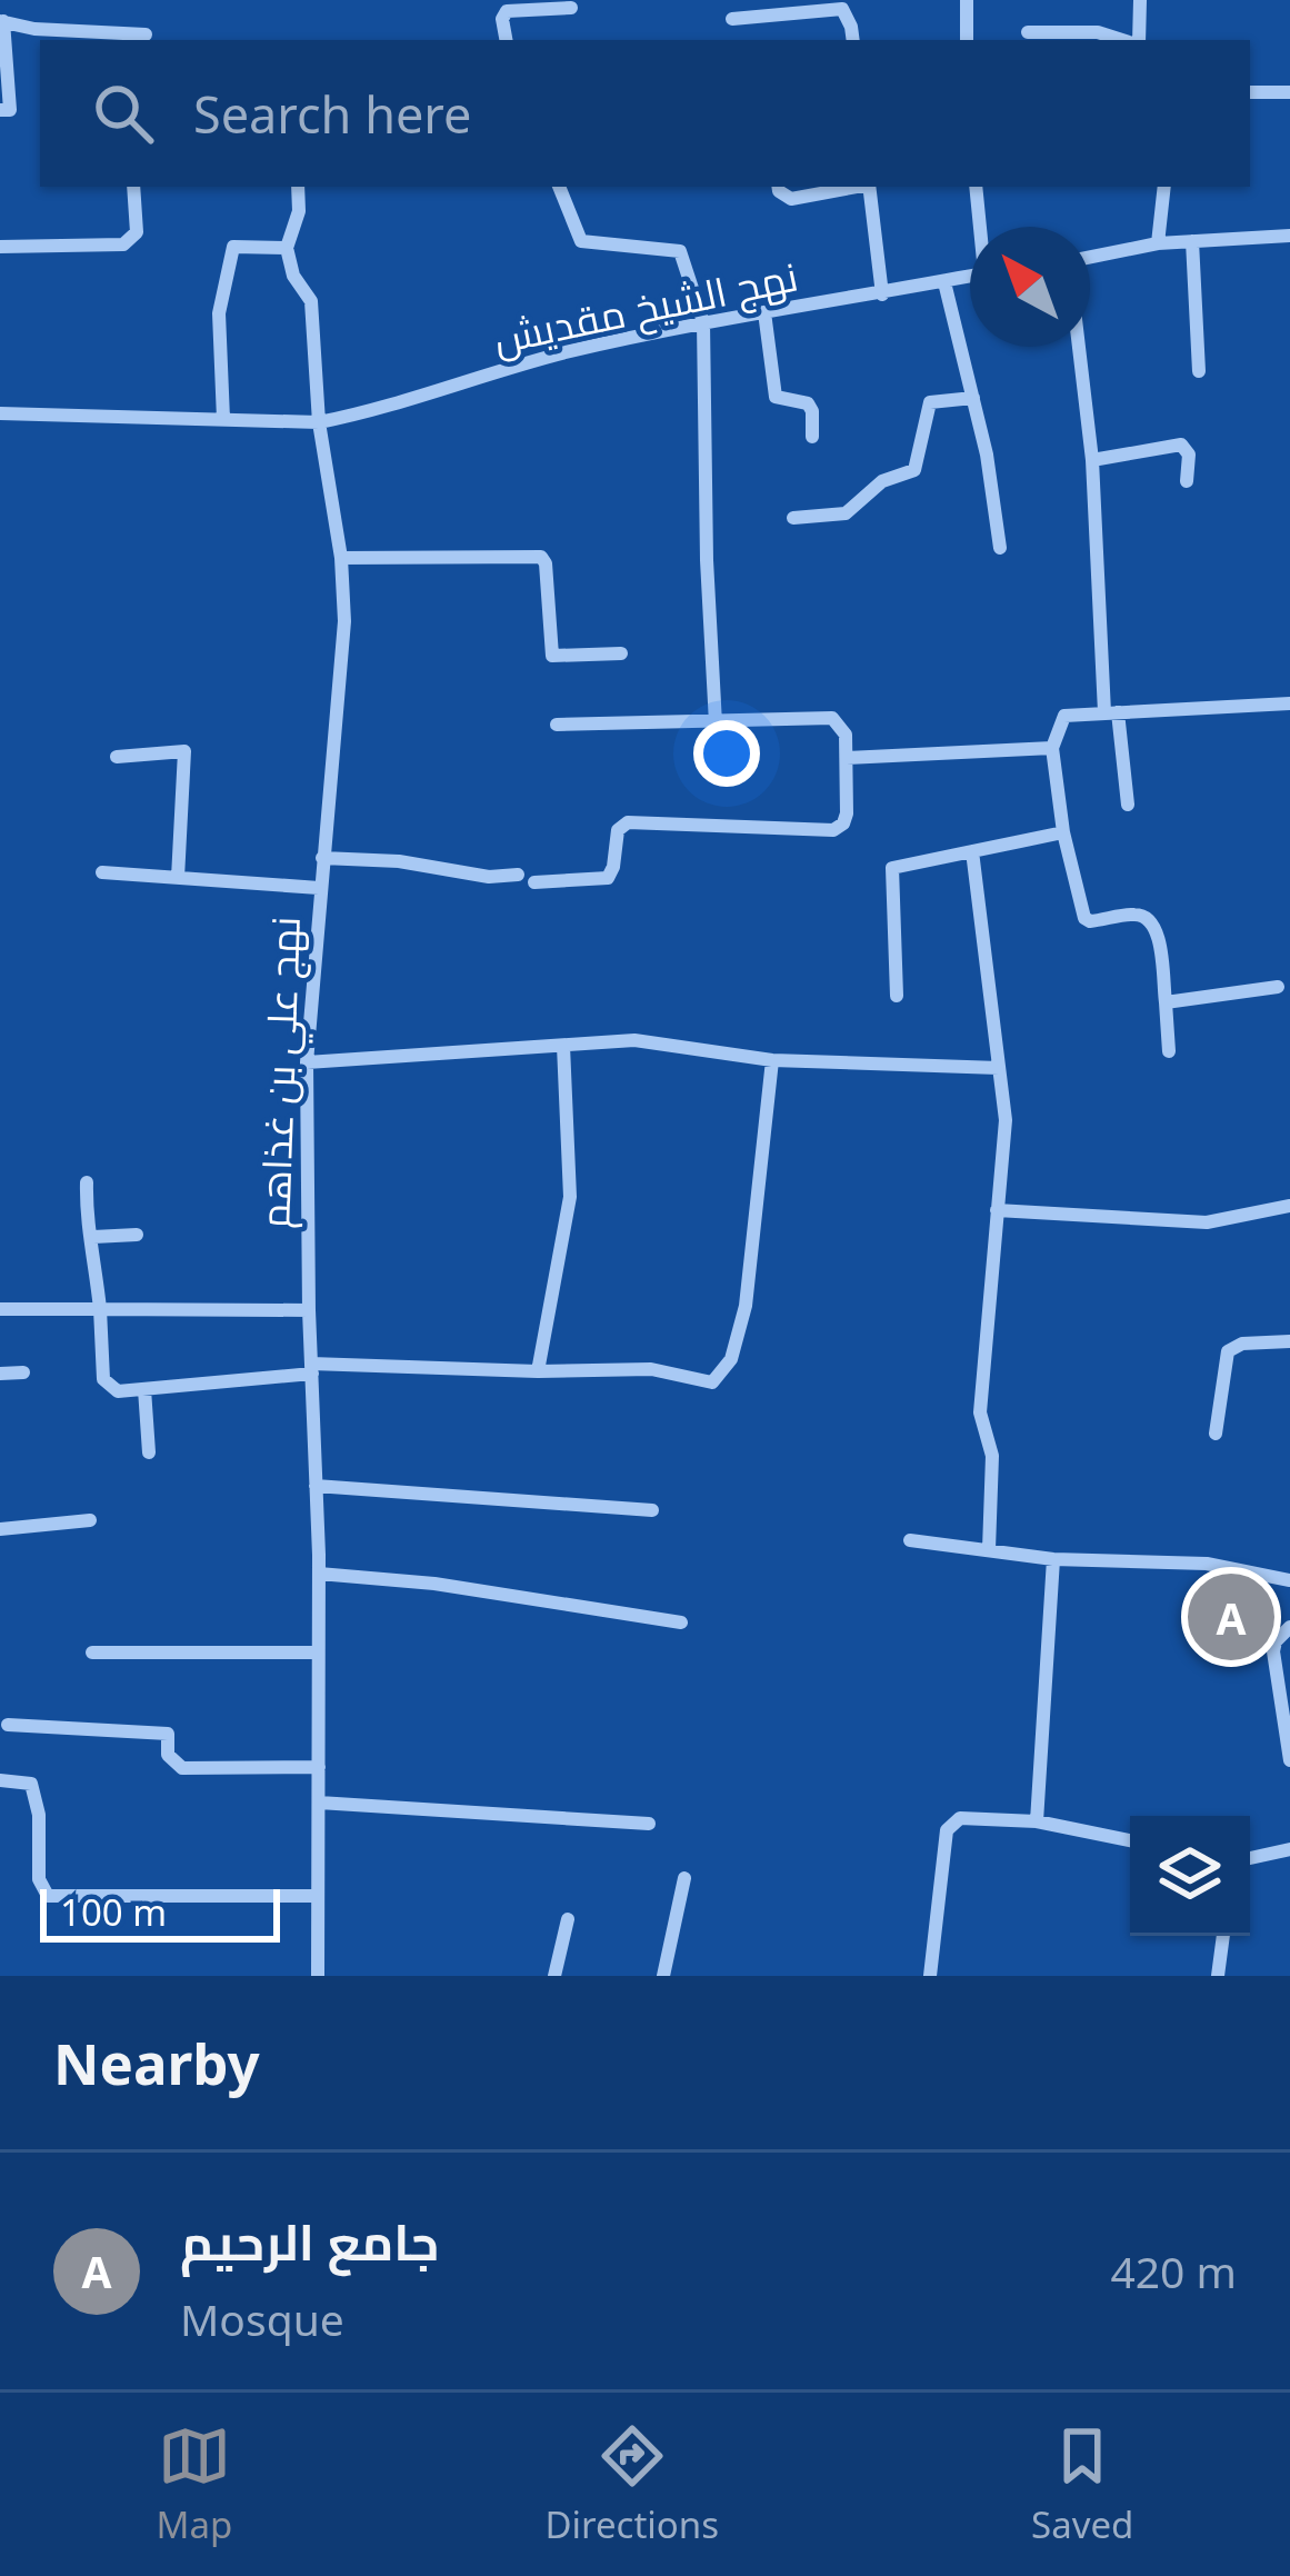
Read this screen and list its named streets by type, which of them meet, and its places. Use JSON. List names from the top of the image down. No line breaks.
{"streets":{"street":["نهج الشيخ مقديش","نهج علي بن غذاهم"]},"crossings":[["نهج الشيخ مقديش","نهج علي بن غذاهم"]],"scale_bar":"100 m","north":"top left","page":{"search":"Search here","pins":"A","scale":"100 m","heading":"Nearby","list":[{"mark":"A","name":"جامع الرحيم","note":"Mosque","value":"420 m"}],"nav":["Map","Directions","Saved"]}}
